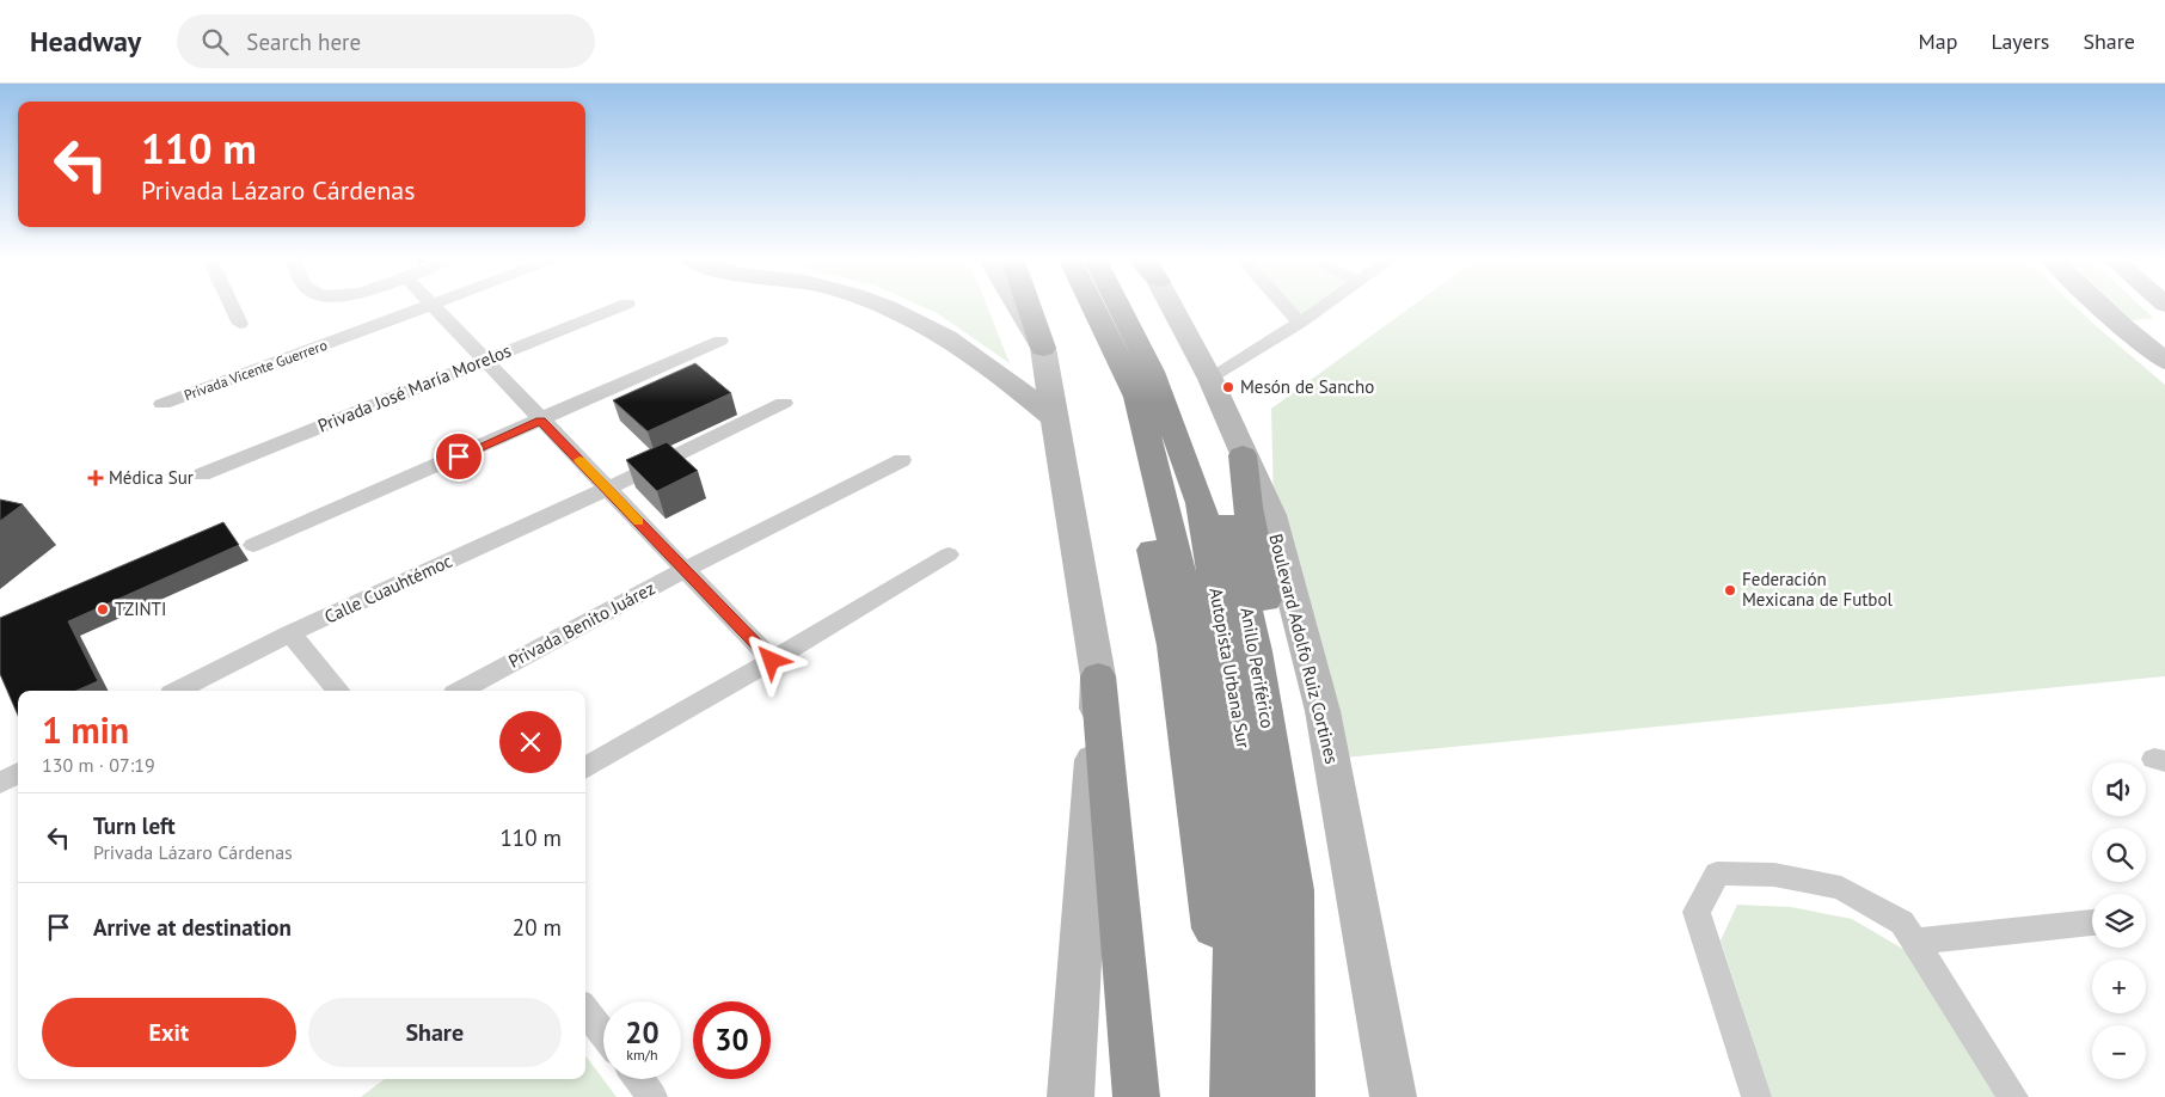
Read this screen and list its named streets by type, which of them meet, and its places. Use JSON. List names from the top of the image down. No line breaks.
{"streets":{"highway":["Autopista Urbana Sur","Anillo Periférico"],"main road":["Boulevard Adolfo Ruiz Cortines"],"street":["Privada Vicente Guerrero","Privada José María Morelos","Calle Cuauhtémoc","Privada Benito Juárez"]},"places":{"other":["Mesón de Sancho","Federación Mexicana de Futbol","TZINTI"],"health":["Médica Sur"]},"page":{"header":"Headway","search":"Search here","nav":["Map","Layers","Share"],"turn":["110 m","Privada Lázaro Cárdenas"],"heading":["1 min","130 m · 07:19"],"map_buttons":["+","−"],"list":[{"name":"Turn left","note":"Privada Lázaro Cárdenas","value":"110 m"},{"name":"Arrive at destination","value":"20 m"}],"buttons":["Exit","Share"],"speed":"20 km/h","limit":"30"}}
